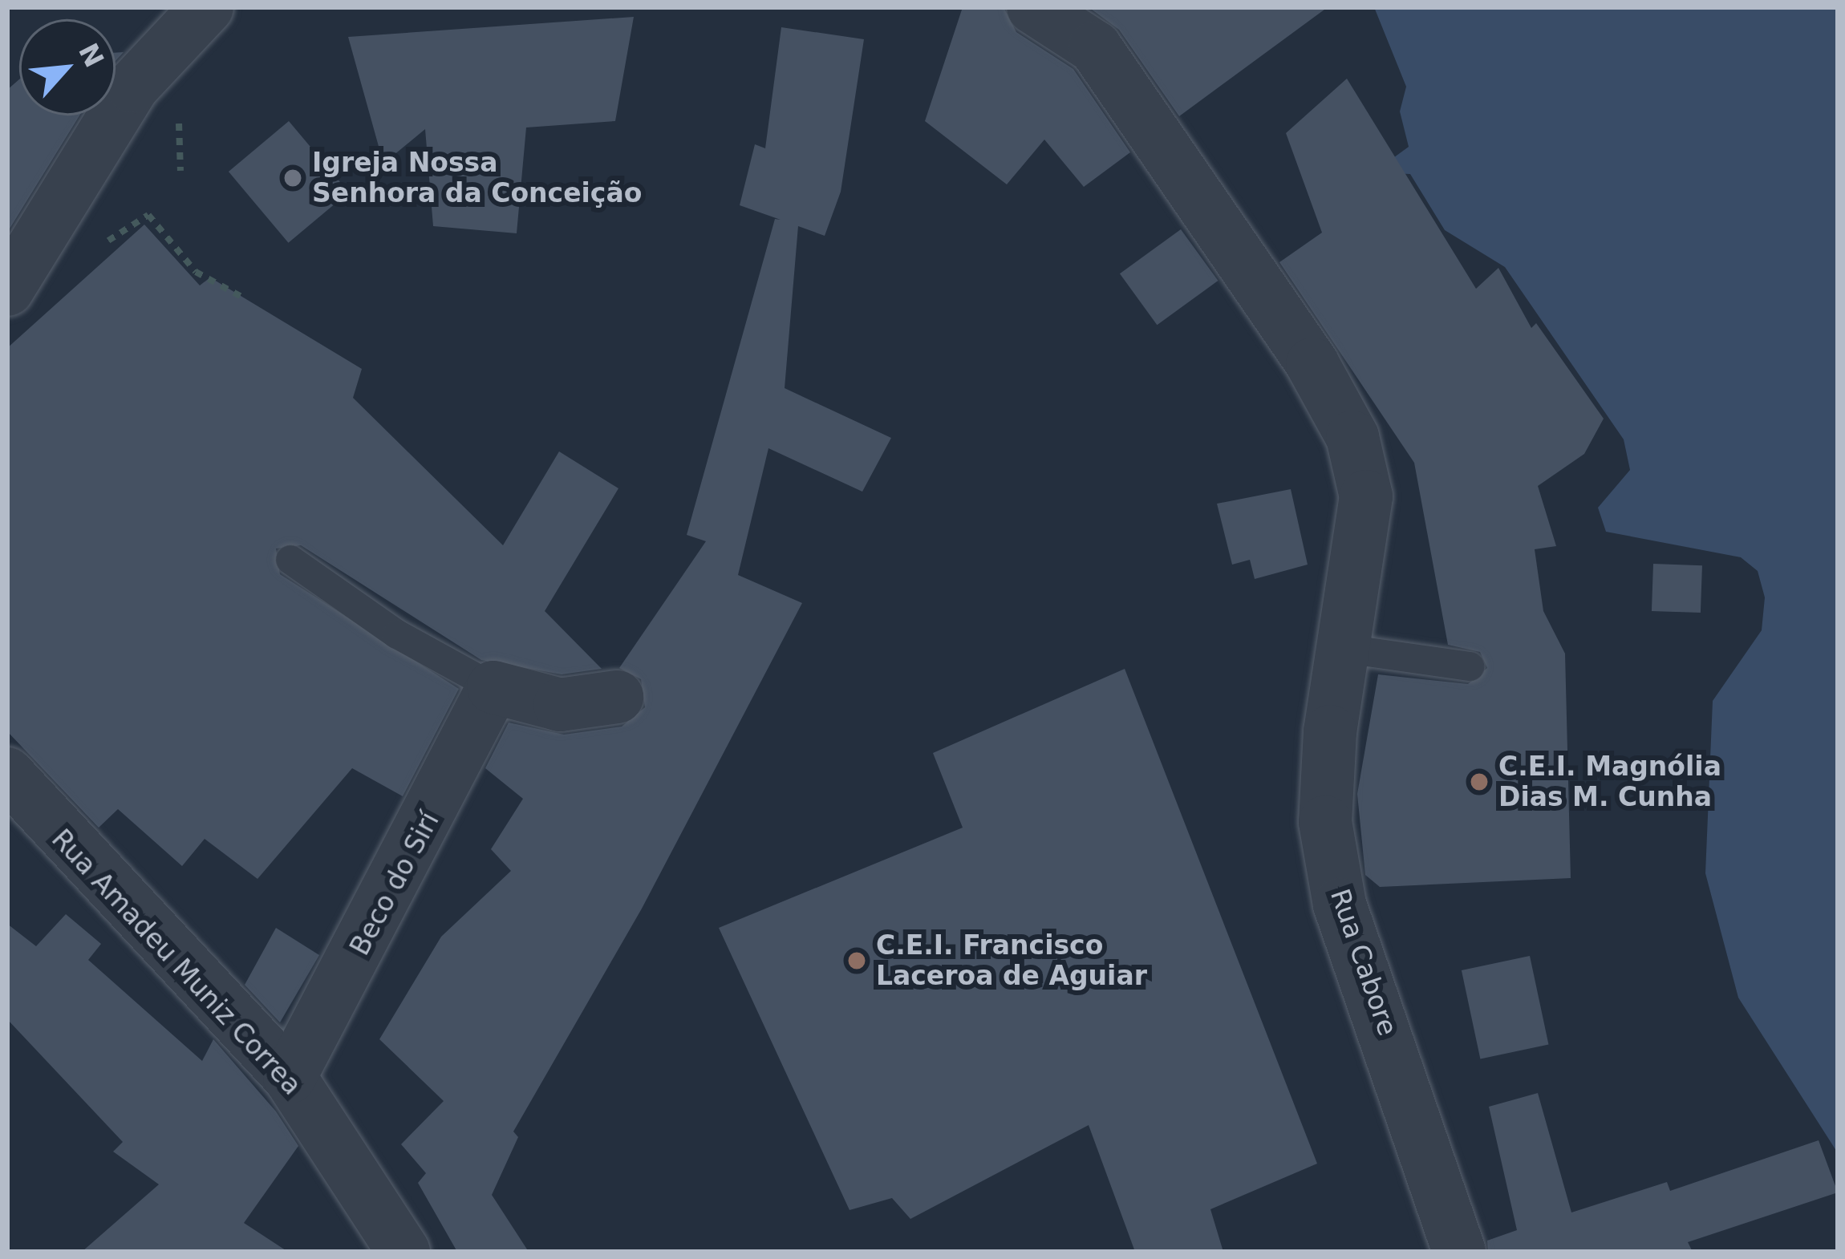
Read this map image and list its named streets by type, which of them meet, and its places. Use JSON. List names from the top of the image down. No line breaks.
{"streets":{"street":["Beco do Sirí","Rua Amadeu Muniz Correa","Rua Cabore"]},"crossings":[["Beco do Sirí","Rua Amadeu Muniz Correa"]],"places":["Igreja Nossa Senhora da Conceição","C.E.I. Magnólia Dias M. Cunha","C.E.I. Francisco Laceroa de Aguiar"],"north":"top right"}
